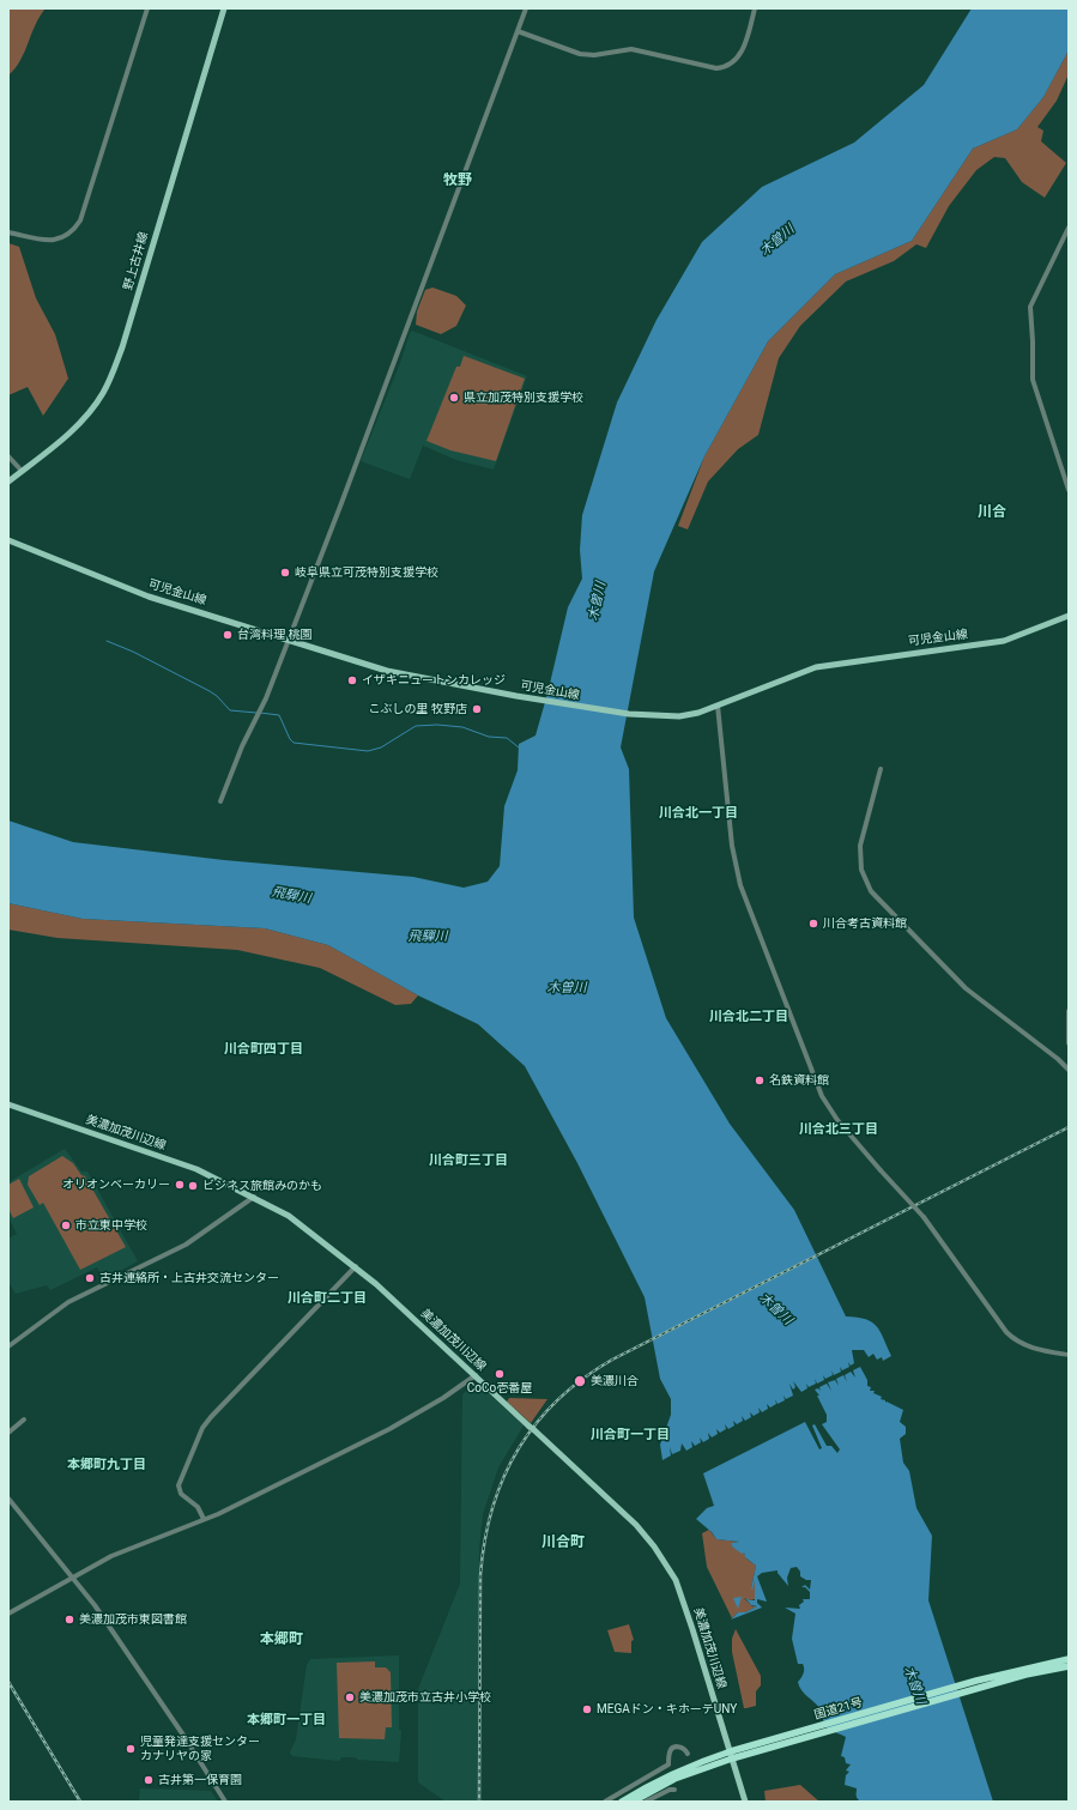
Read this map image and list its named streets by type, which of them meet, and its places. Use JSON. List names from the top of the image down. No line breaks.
{"streets":{"highway":["国道21号"],"main road":["野上古井線","可児金山線","美濃加茂川辺線"]},"crossings":[["美濃加茂川辺線","国道21号"]],"districts":["牧野","川合","川合北一丁目","川合北二丁目","川合町四丁目","川合北三丁目","川合町三丁目","川合町二丁目","川合町一丁目","本郷町九丁目","川合町","本郷町","本郷町一丁目"],"water":["木曽川","飛騨川","飛驒川"],"places":["県立加茂特別支援学校","岐阜県立可茂特別支援学校","台湾料理 桃園","イザキニュートンカレッジ","こぶしの里 牧野店","川合考古資料館","名鉄資料館","オリオンベーカリー","ビジネス旅館みのかも","市立東中学校","古井連絡所・上古井交流センター","CoCo壱番屋","美濃川合","美濃加茂市東図書館","美濃加茂市立古井小学校","MEGAドン・キホーテUNY","児童発達支援センター カナリヤの家","古井第一保育園"]}
